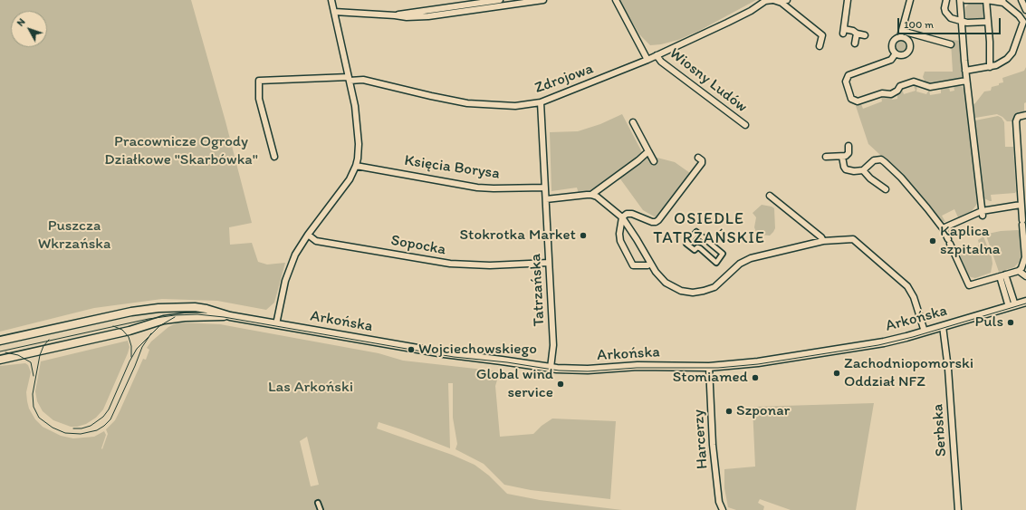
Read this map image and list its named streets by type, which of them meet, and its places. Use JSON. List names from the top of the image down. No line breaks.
{"streets":{"street":["Zdrojowa","Wiosny Ludów","Księcia Borysa","Sopocka","Tatrzańska","Arkońska","Serbska","Harcerzy"]},"crossings":[["Zdrojowa","Wiosny Ludów"],["Zdrojowa","Tatrzańska"],["Księcia Borysa","Tatrzańska"],["Sopocka","Tatrzańska"],["Tatrzańska","Arkońska"],["Arkońska","Serbska"],["Arkońska","Harcerzy"]],"districts":["OSIEDLE TATRZAŃSKIE"],"parks":["Pracownicze Ogrody Działkowe \"Skarbówka\"","Puszcza Wkrzańska","Las Arkoński"],"places":["Stokrotka Market","Kaplica szpitalna","Puls","Wojciechowskiego","Zachodniopomorski Oddział NFZ","Stomiamed","Global wind service","Szponar"],"scale_bar":"100 m","north":"top left"}
